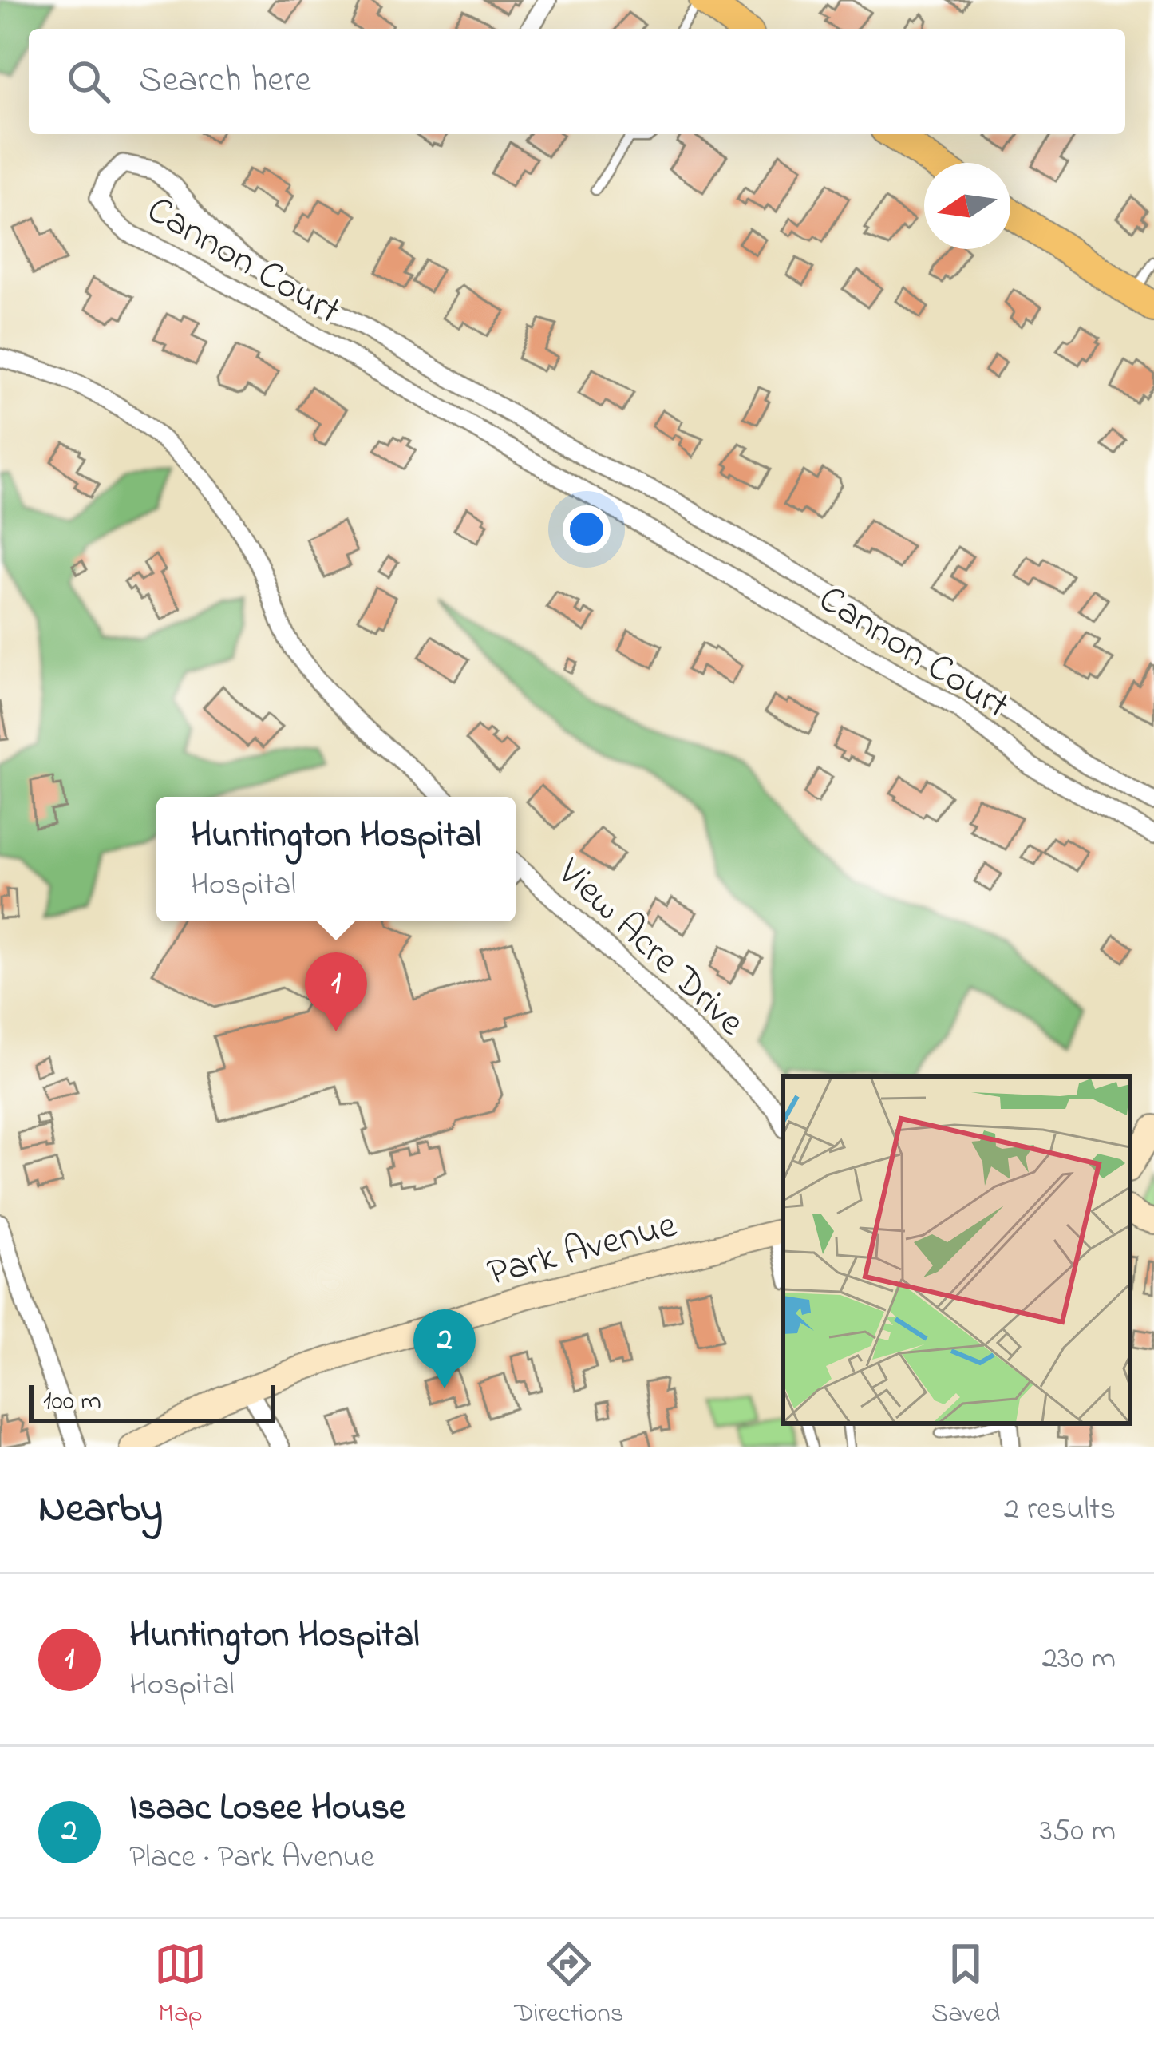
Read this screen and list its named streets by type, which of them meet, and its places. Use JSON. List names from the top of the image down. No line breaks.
{"streets":{"main road":["Park Avenue"],"street":["Cannon Court","View Acre Drive"]},"scale_bar":"100 m","north":"left","page":{"search":"Search here","popup":["Huntington Hospital","Hospital"],"pins":["1","2"],"scale":"100 m","heading":["Nearby","2 results"],"list":[{"mark":"1","name":"Huntington Hospital","note":"Hospital","value":"230 m"},{"mark":"2","name":"Isaac Losee House","note":"Place · Park Avenue","value":"350 m"}],"nav":["Map","Directions","Saved"]}}
